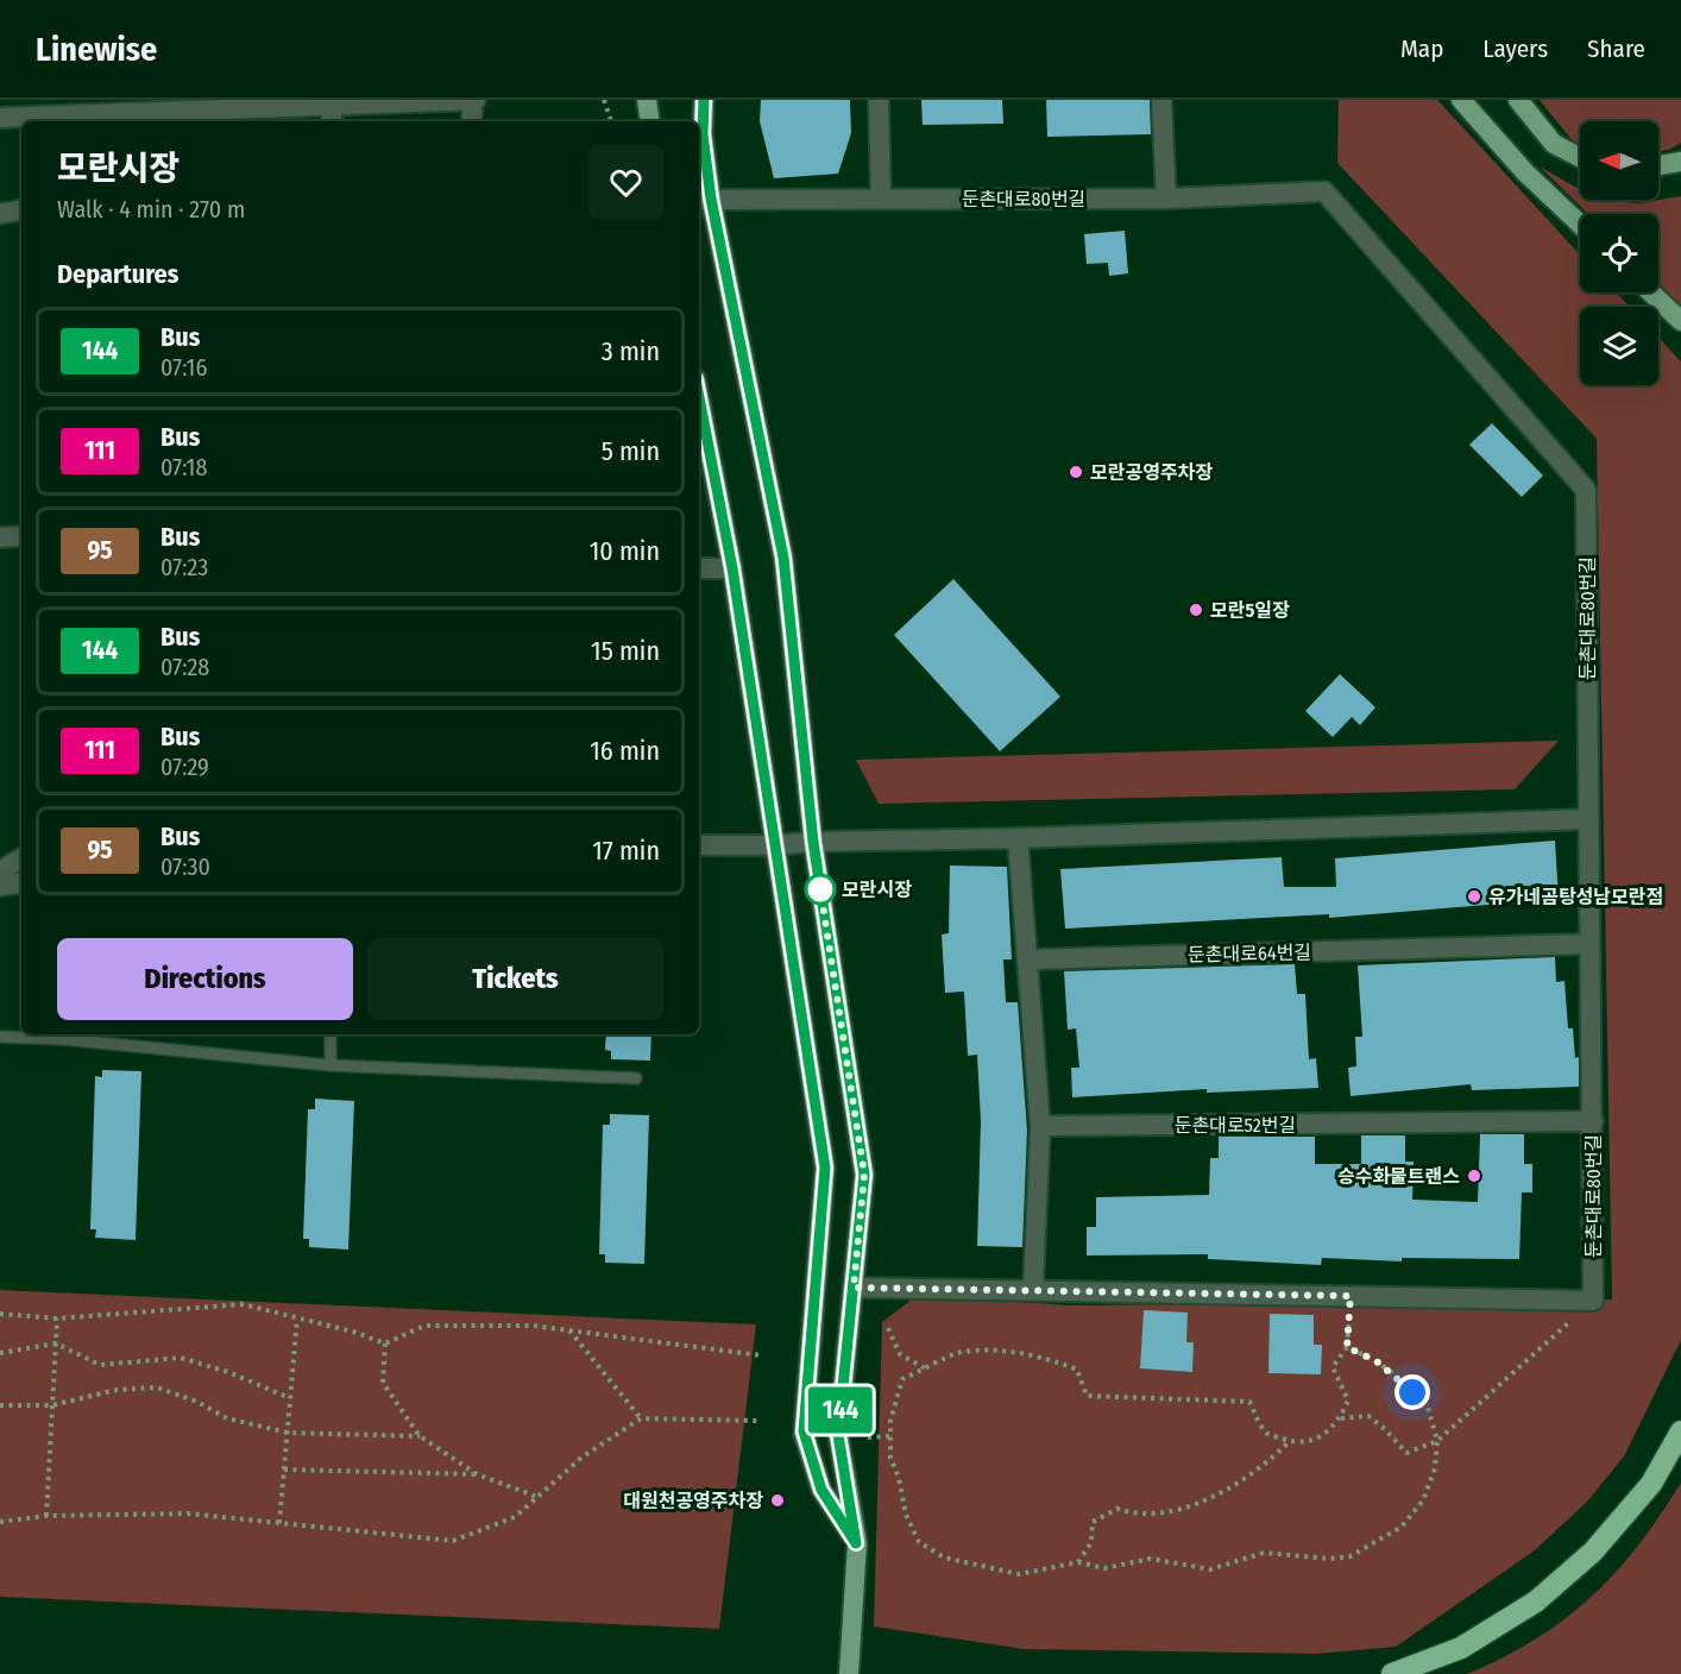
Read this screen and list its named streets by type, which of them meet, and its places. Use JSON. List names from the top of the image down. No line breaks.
{"streets":{"street":["둔촌대로80번길","둔촌대로64번길","둔촌대로52번길"]},"crossings":[["둔촌대로80번길","둔촌대로64번길"],["둔촌대로80번길","둔촌대로52번길"]],"places":["모란공영주차장","모란5일장","모란시장","유가네곰탕성남모란점","승수화물트랜스","대원천공영주차장"],"lines":["bus line 144"],"north":"left","page":{"header":"Linewise","nav":["Map","Layers","Share"],"on_map":"144","heading":[["모란시장","Walk · 4 min · 270 m"],"Departures"],"list":[{"mark":"144","name":"Bus","note":"07:16","value":"3 min"},{"mark":"111","name":"Bus","note":"07:18","value":"5 min"},{"mark":"95","name":"Bus","note":"07:23","value":"10 min"},{"mark":"144","name":"Bus","note":"07:28","value":"15 min"},{"mark":"111","name":"Bus","note":"07:29","value":"16 min"},{"mark":"95","name":"Bus","note":"07:30","value":"17 min"}],"buttons":["Directions","Tickets"]}}
